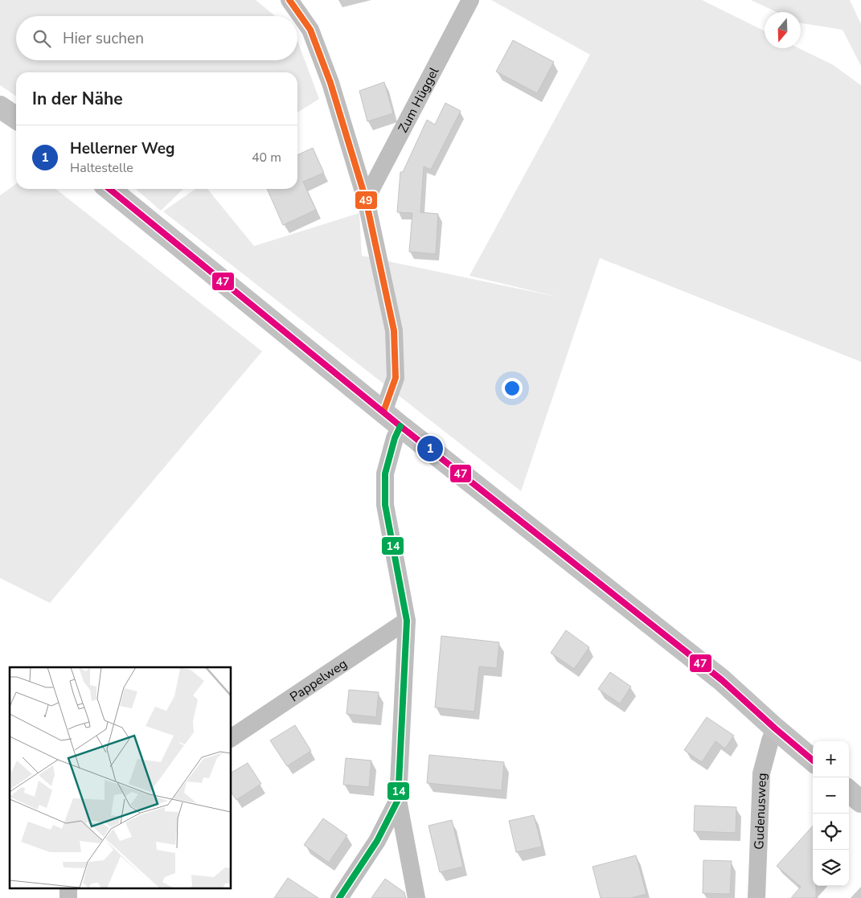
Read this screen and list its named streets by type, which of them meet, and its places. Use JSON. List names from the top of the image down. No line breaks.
{"streets":{"street":["Zum Hüggel","Pappelweg","Gudenusweg"]},"lines":["transit line 49","transit line 47","transit line 14"],"north":"bottom","page":{"search":"Hier suchen","heading":"In der Nähe","list":[{"mark":"1","name":"Hellerner Weg","note":"Haltestelle","value":"40 m"}],"pins":"1","map_buttons":["+","−"]}}
